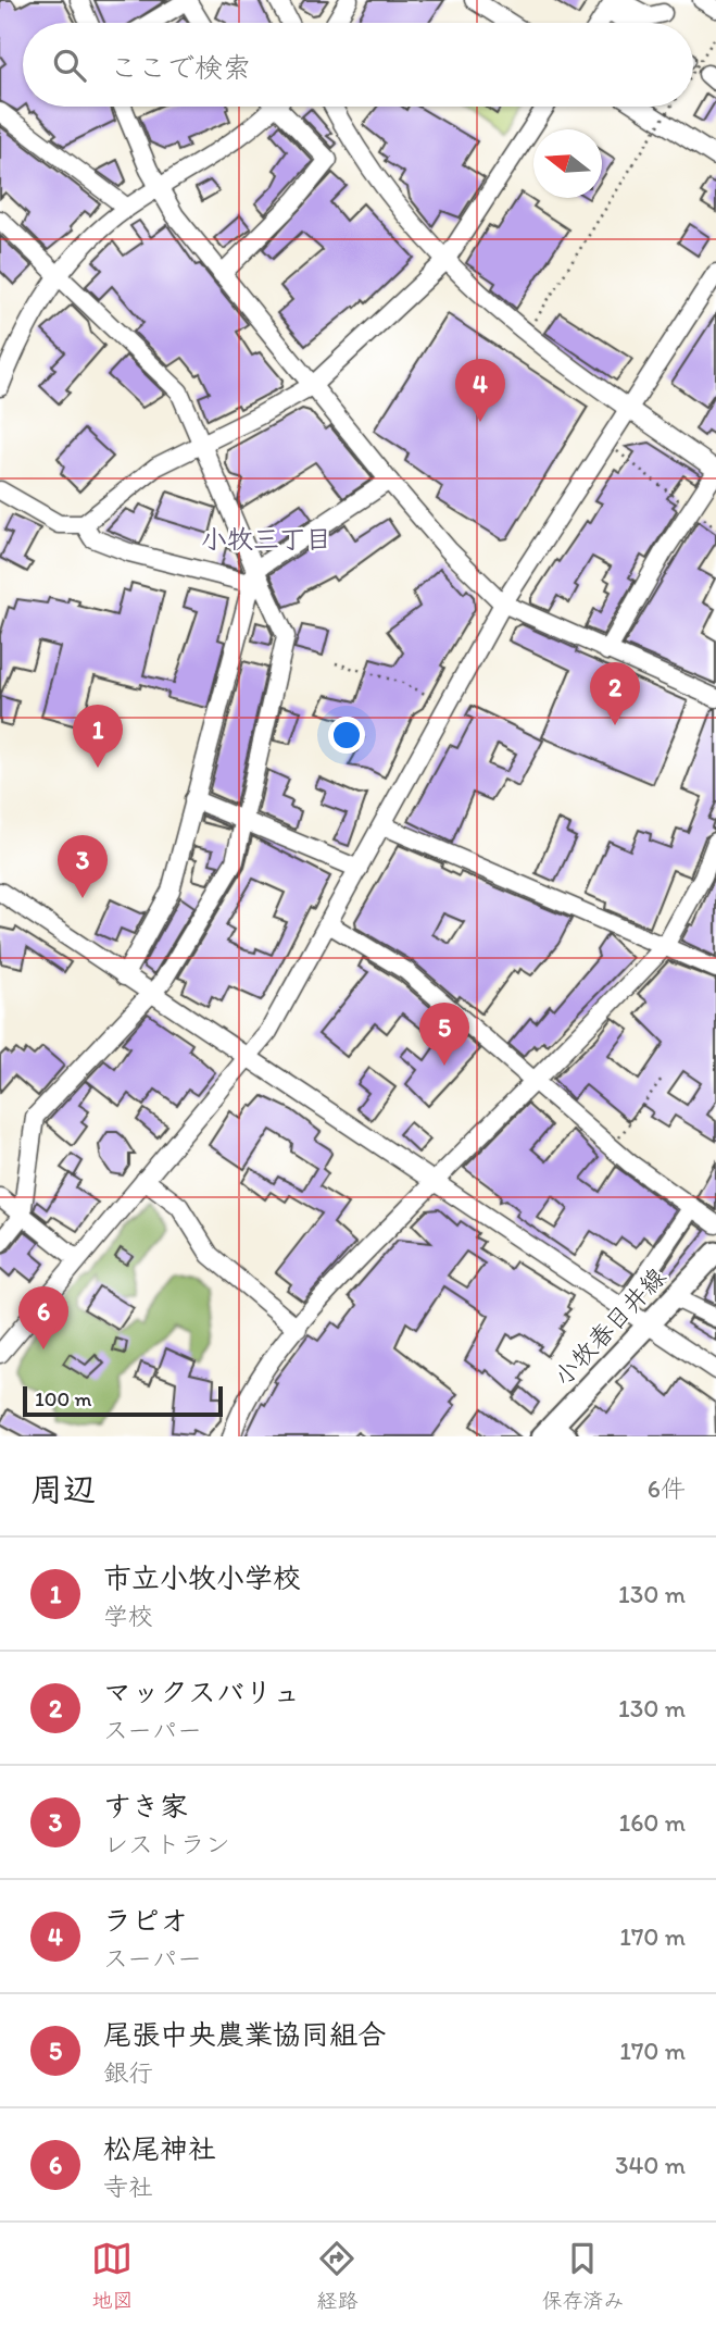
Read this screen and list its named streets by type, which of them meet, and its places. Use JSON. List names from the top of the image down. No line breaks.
{"streets":{"main road":["小牧春日井線"]},"districts":["小牧三丁目"],"scale_bar":"100 m","north":"left","page":{"search":"ここで検索","pins":["4","2","1","3","5","6"],"scale":"100 m","heading":["周辺","6件"],"list":[{"mark":"1","name":"市立小牧小学校","note":"学校","value":"130 m"},{"mark":"2","name":"マックスバリュ","note":"スーパー","value":"130 m"},{"mark":"3","name":"すき家","note":"レストラン","value":"160 m"},{"mark":"4","name":"ラピオ","note":"スーパー","value":"170 m"},{"mark":"5","name":"尾張中央農業協同組合","note":"銀行","value":"170 m"},{"mark":"6","name":"松尾神社","note":"寺社","value":"340 m"}],"nav":["地図","経路","保存済み"]}}
